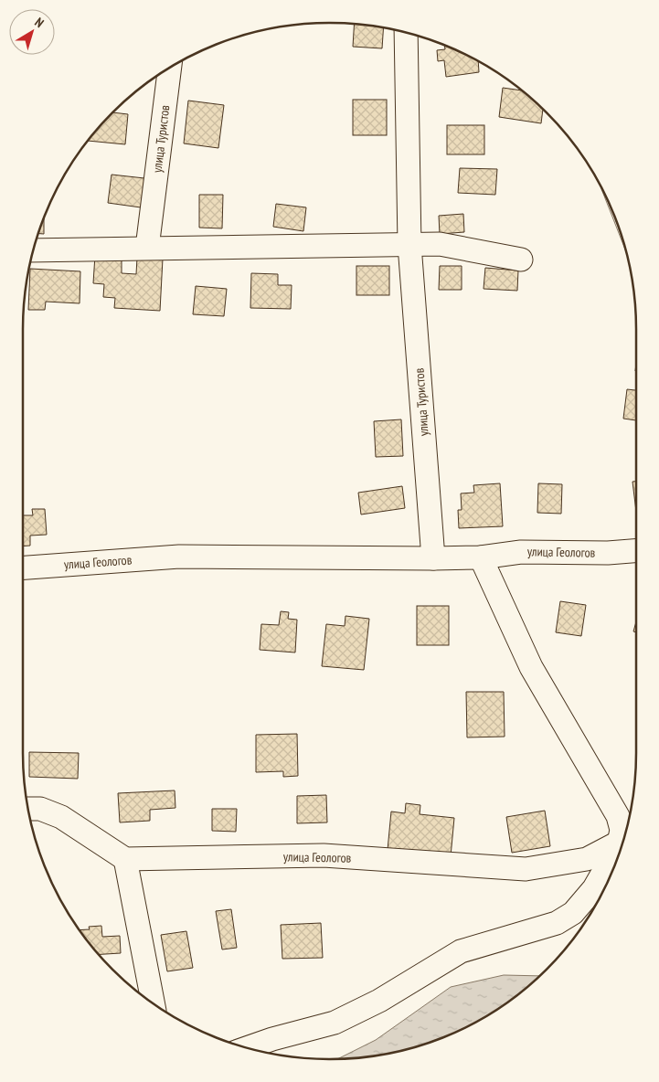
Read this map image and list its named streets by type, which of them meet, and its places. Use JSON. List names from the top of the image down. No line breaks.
{"streets":{"street":["улица Туристов","улица Геологов"]},"crossings":[["улица Туристов","улица Геологов"]],"north":"top right"}
